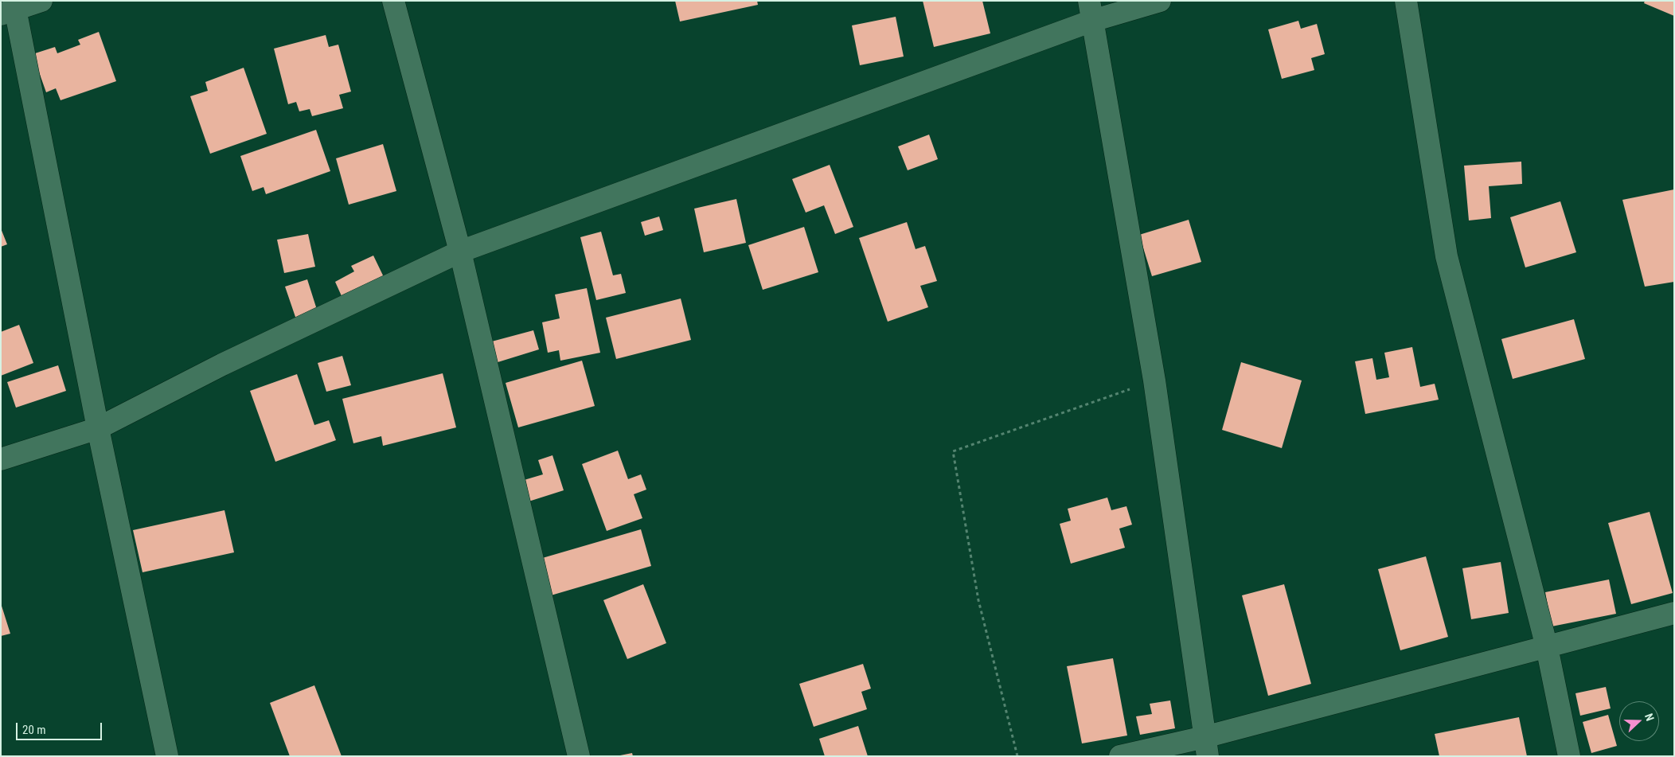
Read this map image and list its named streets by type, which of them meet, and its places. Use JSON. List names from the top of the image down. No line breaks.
{"scale_bar":"20 m","north":"right"}
